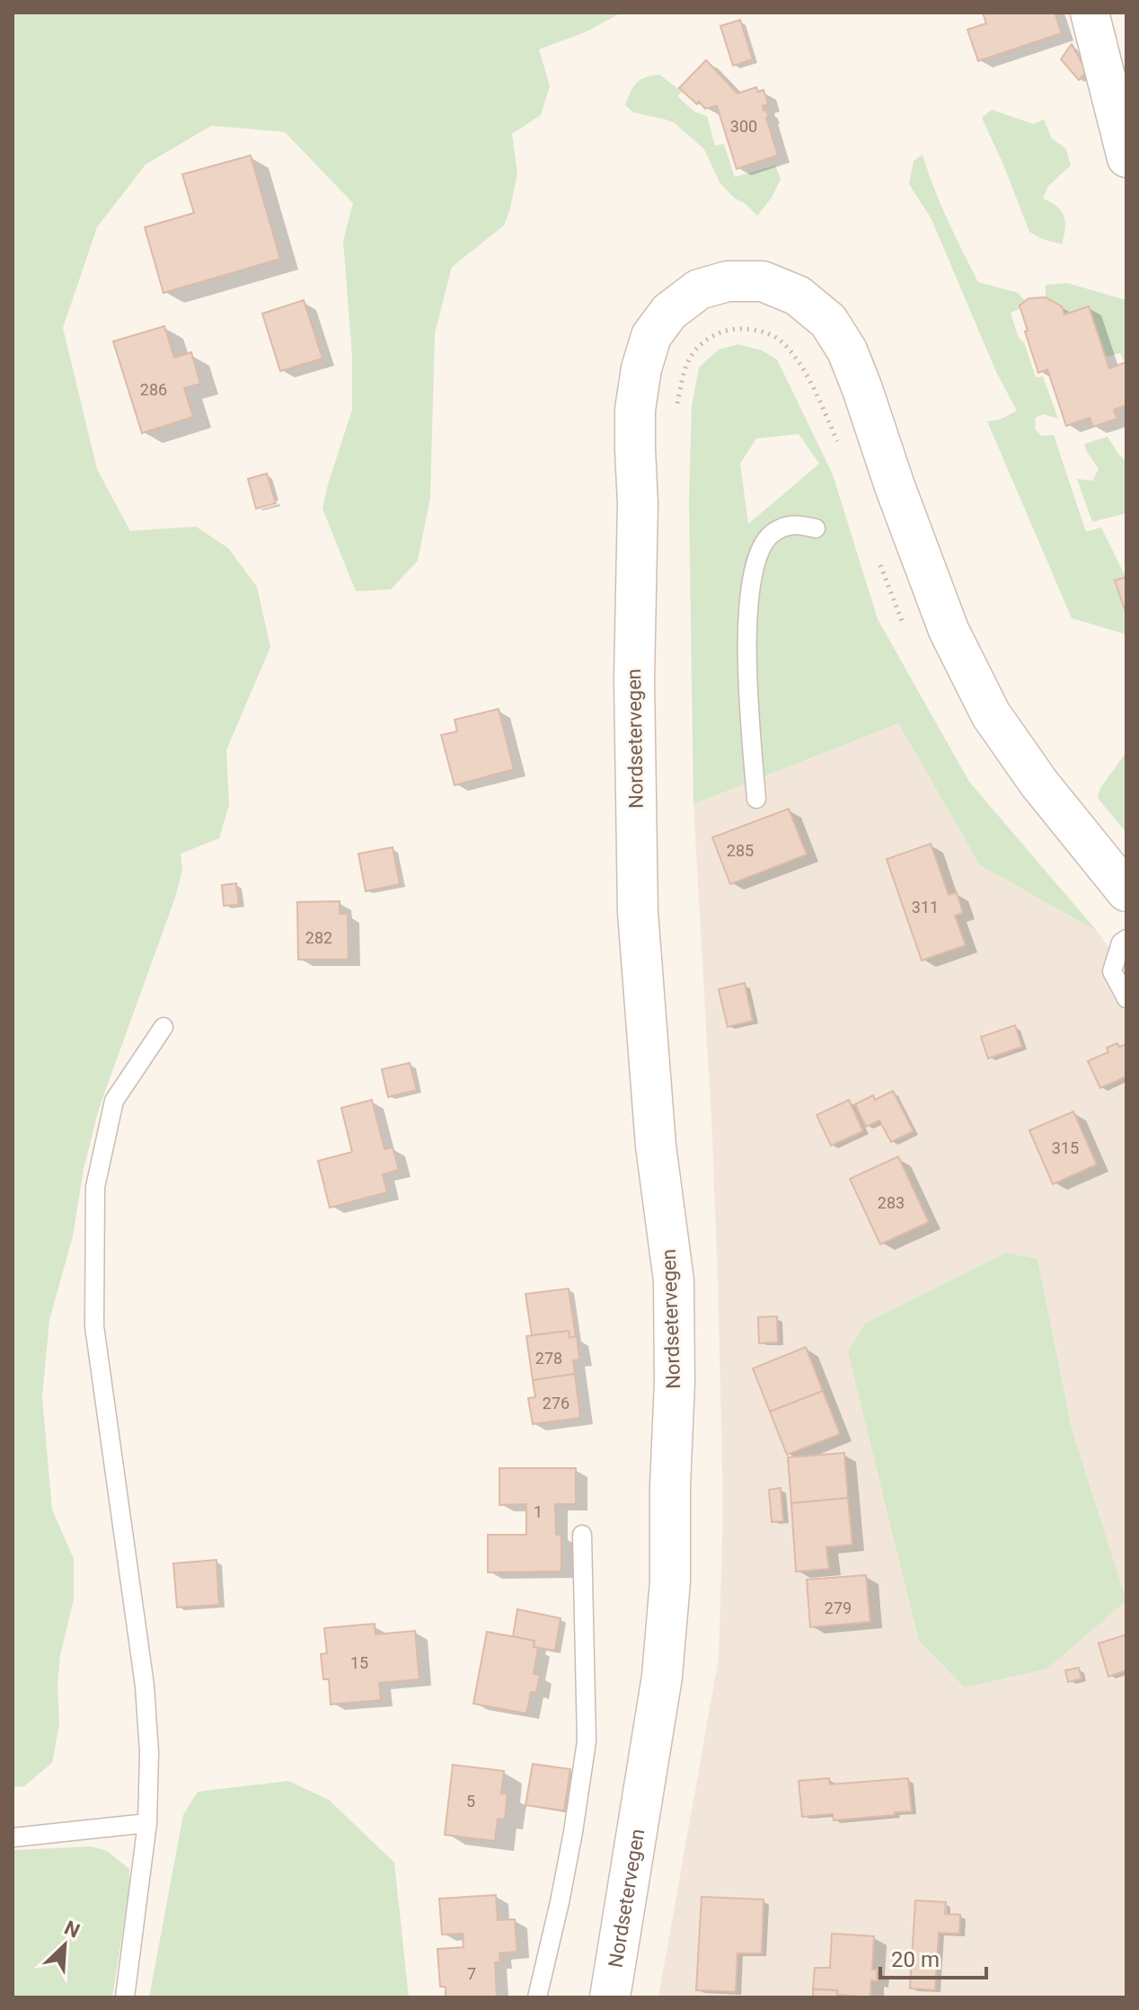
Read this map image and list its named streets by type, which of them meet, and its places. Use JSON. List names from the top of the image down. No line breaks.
{"streets":{"main road":["Nordsetervegen"]},"house_numbers":["300","286","285","311","282","315","283","278","276","1","279","15","5","7"],"scale_bar":"20 m","north":"top right"}
